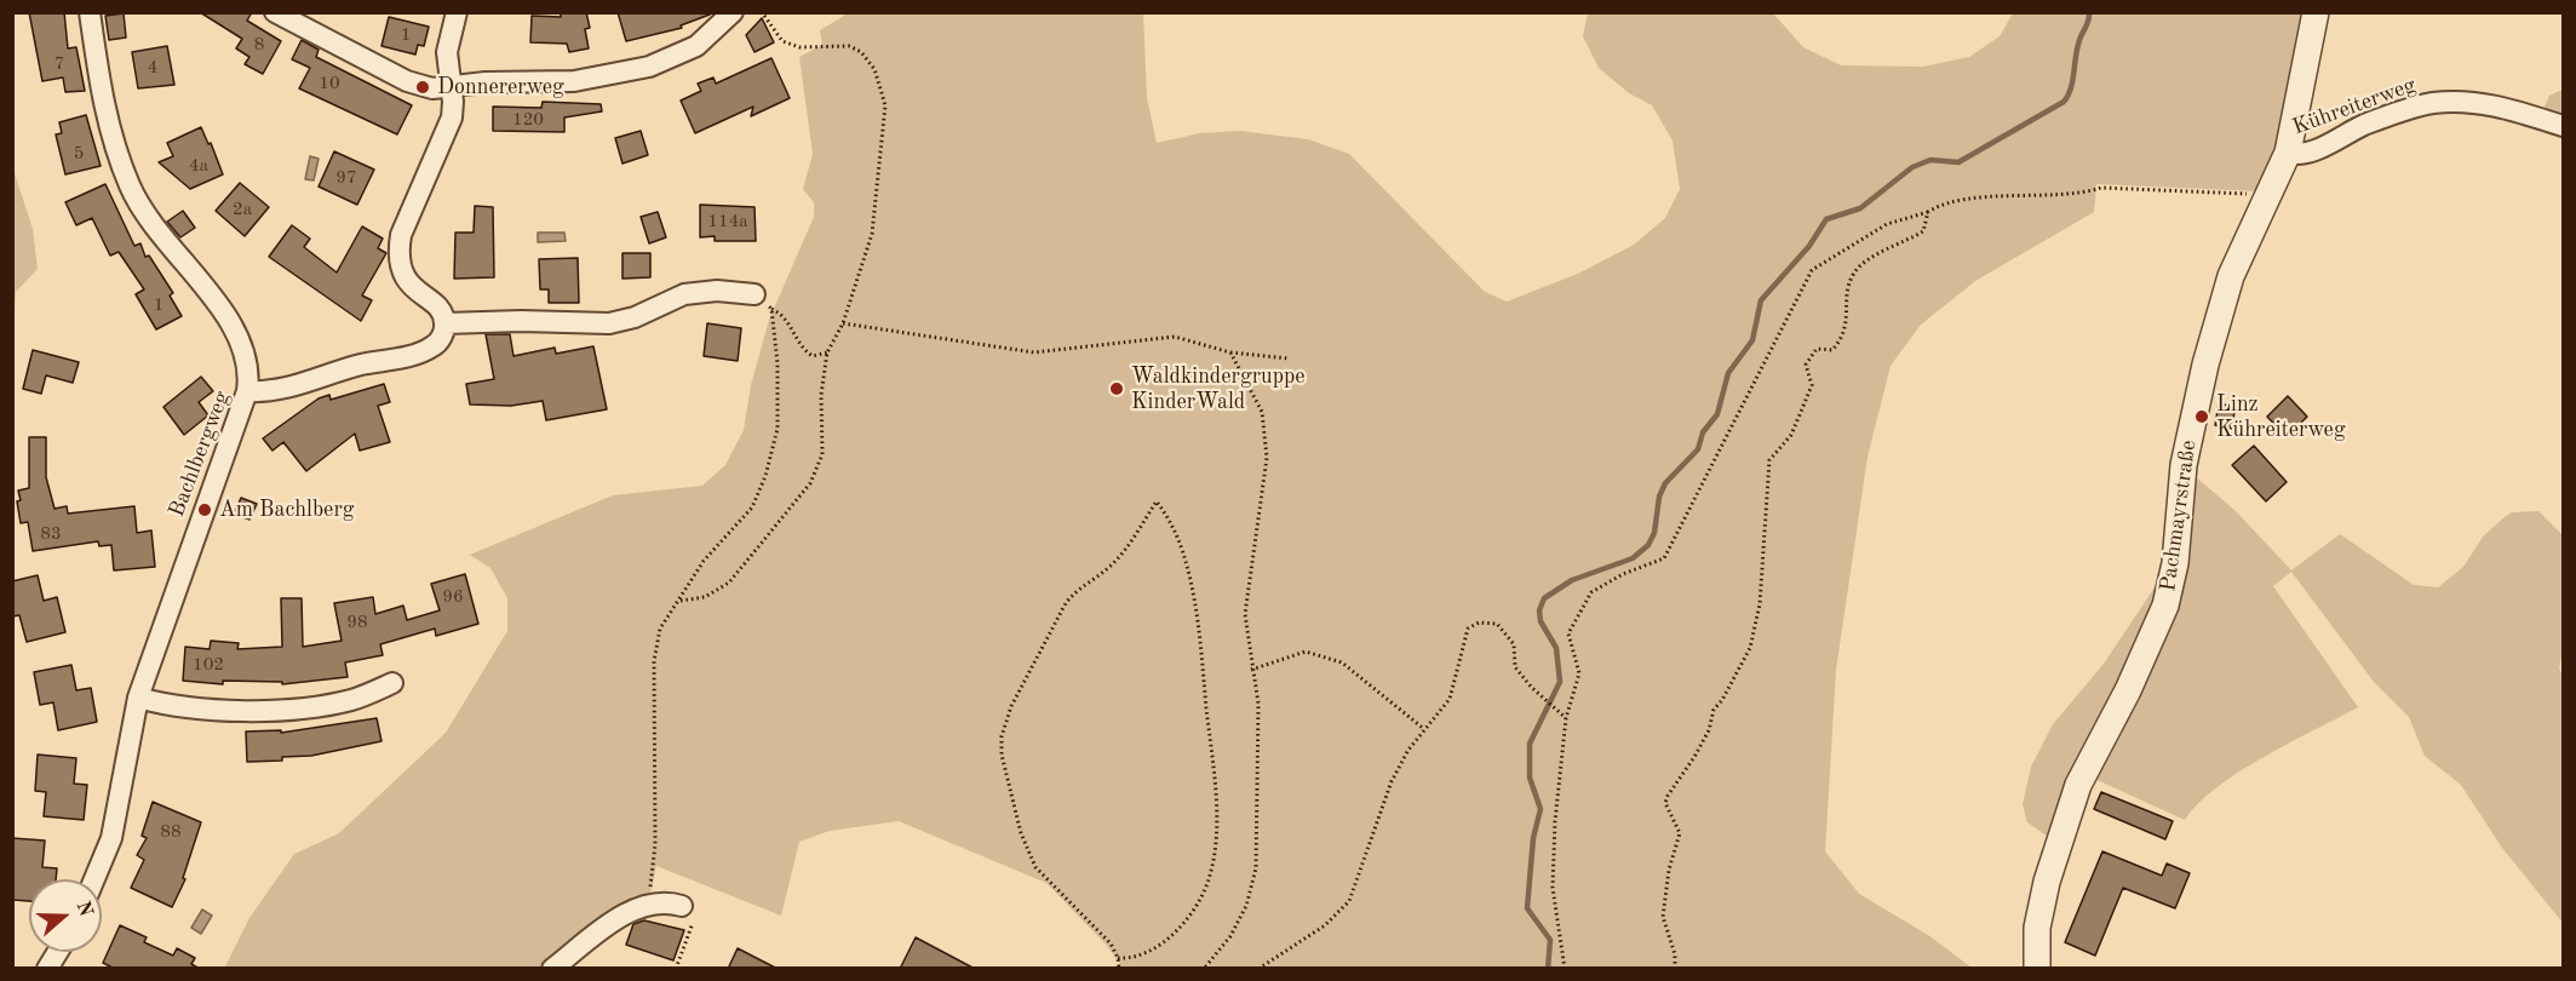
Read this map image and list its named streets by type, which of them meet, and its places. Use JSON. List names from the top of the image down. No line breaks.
{"streets":{"street":["Kühreiterweg","Bachlbergweg","Pachmayrstraße"]},"crossings":[["Kühreiterweg","Pachmayrstraße"]],"places":["Donnererweg","Waldkindergruppe KinderWald","Linz Kühreiterweg","Am Bachlberg"],"house_numbers":["1","8","7","4","10","120","5","4a","97","2a","114a","1","83","96","98","102","88"],"north":"right"}
